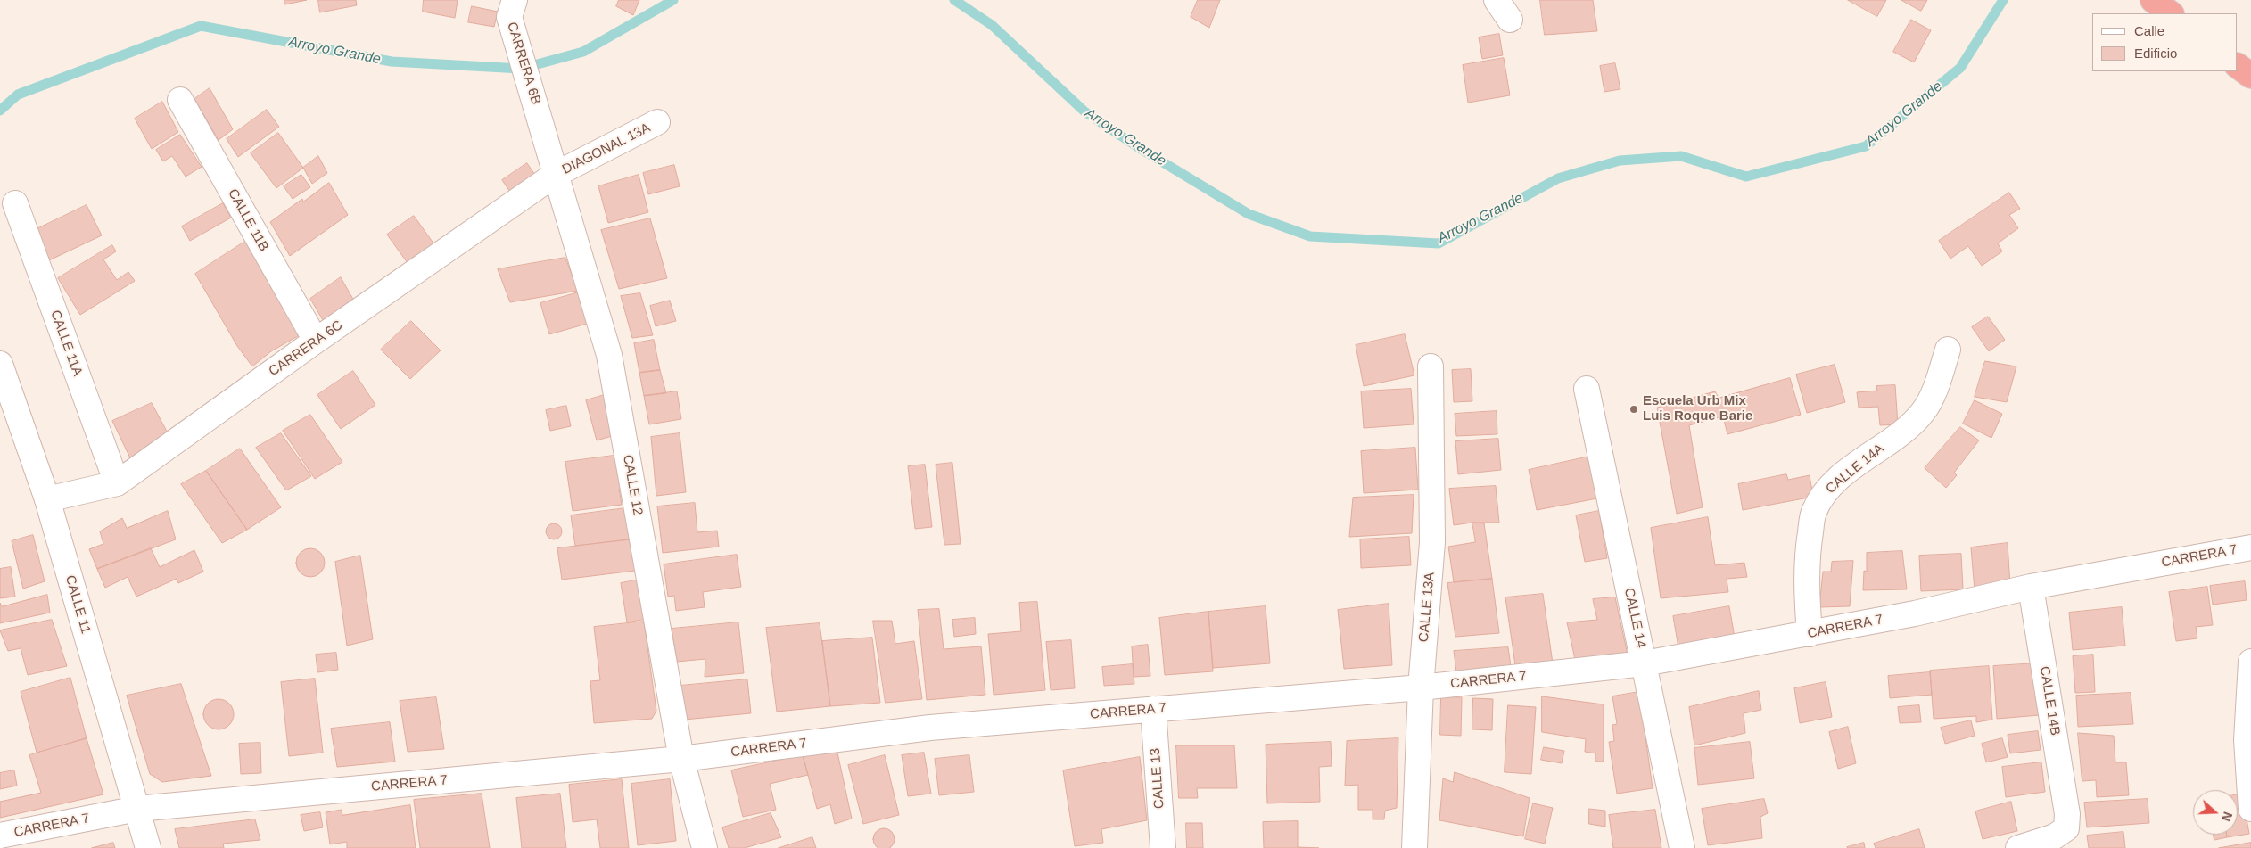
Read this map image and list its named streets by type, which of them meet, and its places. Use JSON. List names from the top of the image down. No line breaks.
{"streets":{"street":["CARRERA 6B","DIAGONAL 13A","CALLE 11B","CALLE 11A","CARRERA 6C","CALLE 14A","CALLE 12","CARRERA 7","CALLE 11","CALLE 13A","CALLE 14","CALLE 14B","CALLE 13"]},"crossings":[["CARRERA 6B","CALLE 12"],["DIAGONAL 13A","CARRERA 6C"],["DIAGONAL 13A","CALLE 12"],["CALLE 11B","CARRERA 6C"],["CALLE 11A","CARRERA 6C"],["CARRERA 6C","CALLE 12"],["CARRERA 6C","CALLE 11"],["CALLE 14A","CARRERA 7"],["CALLE 12","CARRERA 7"],["CARRERA 7","CALLE 11"],["CARRERA 7","CALLE 13A"],["CARRERA 7","CALLE 14"],["CARRERA 7","CALLE 14B"],["CARRERA 7","CALLE 13"]],"water":["Arroyo Grande"],"places":["Escuela Urb Mix Luis Roque Barie"],"legend":["Calle","Edificio"],"north":"right"}
